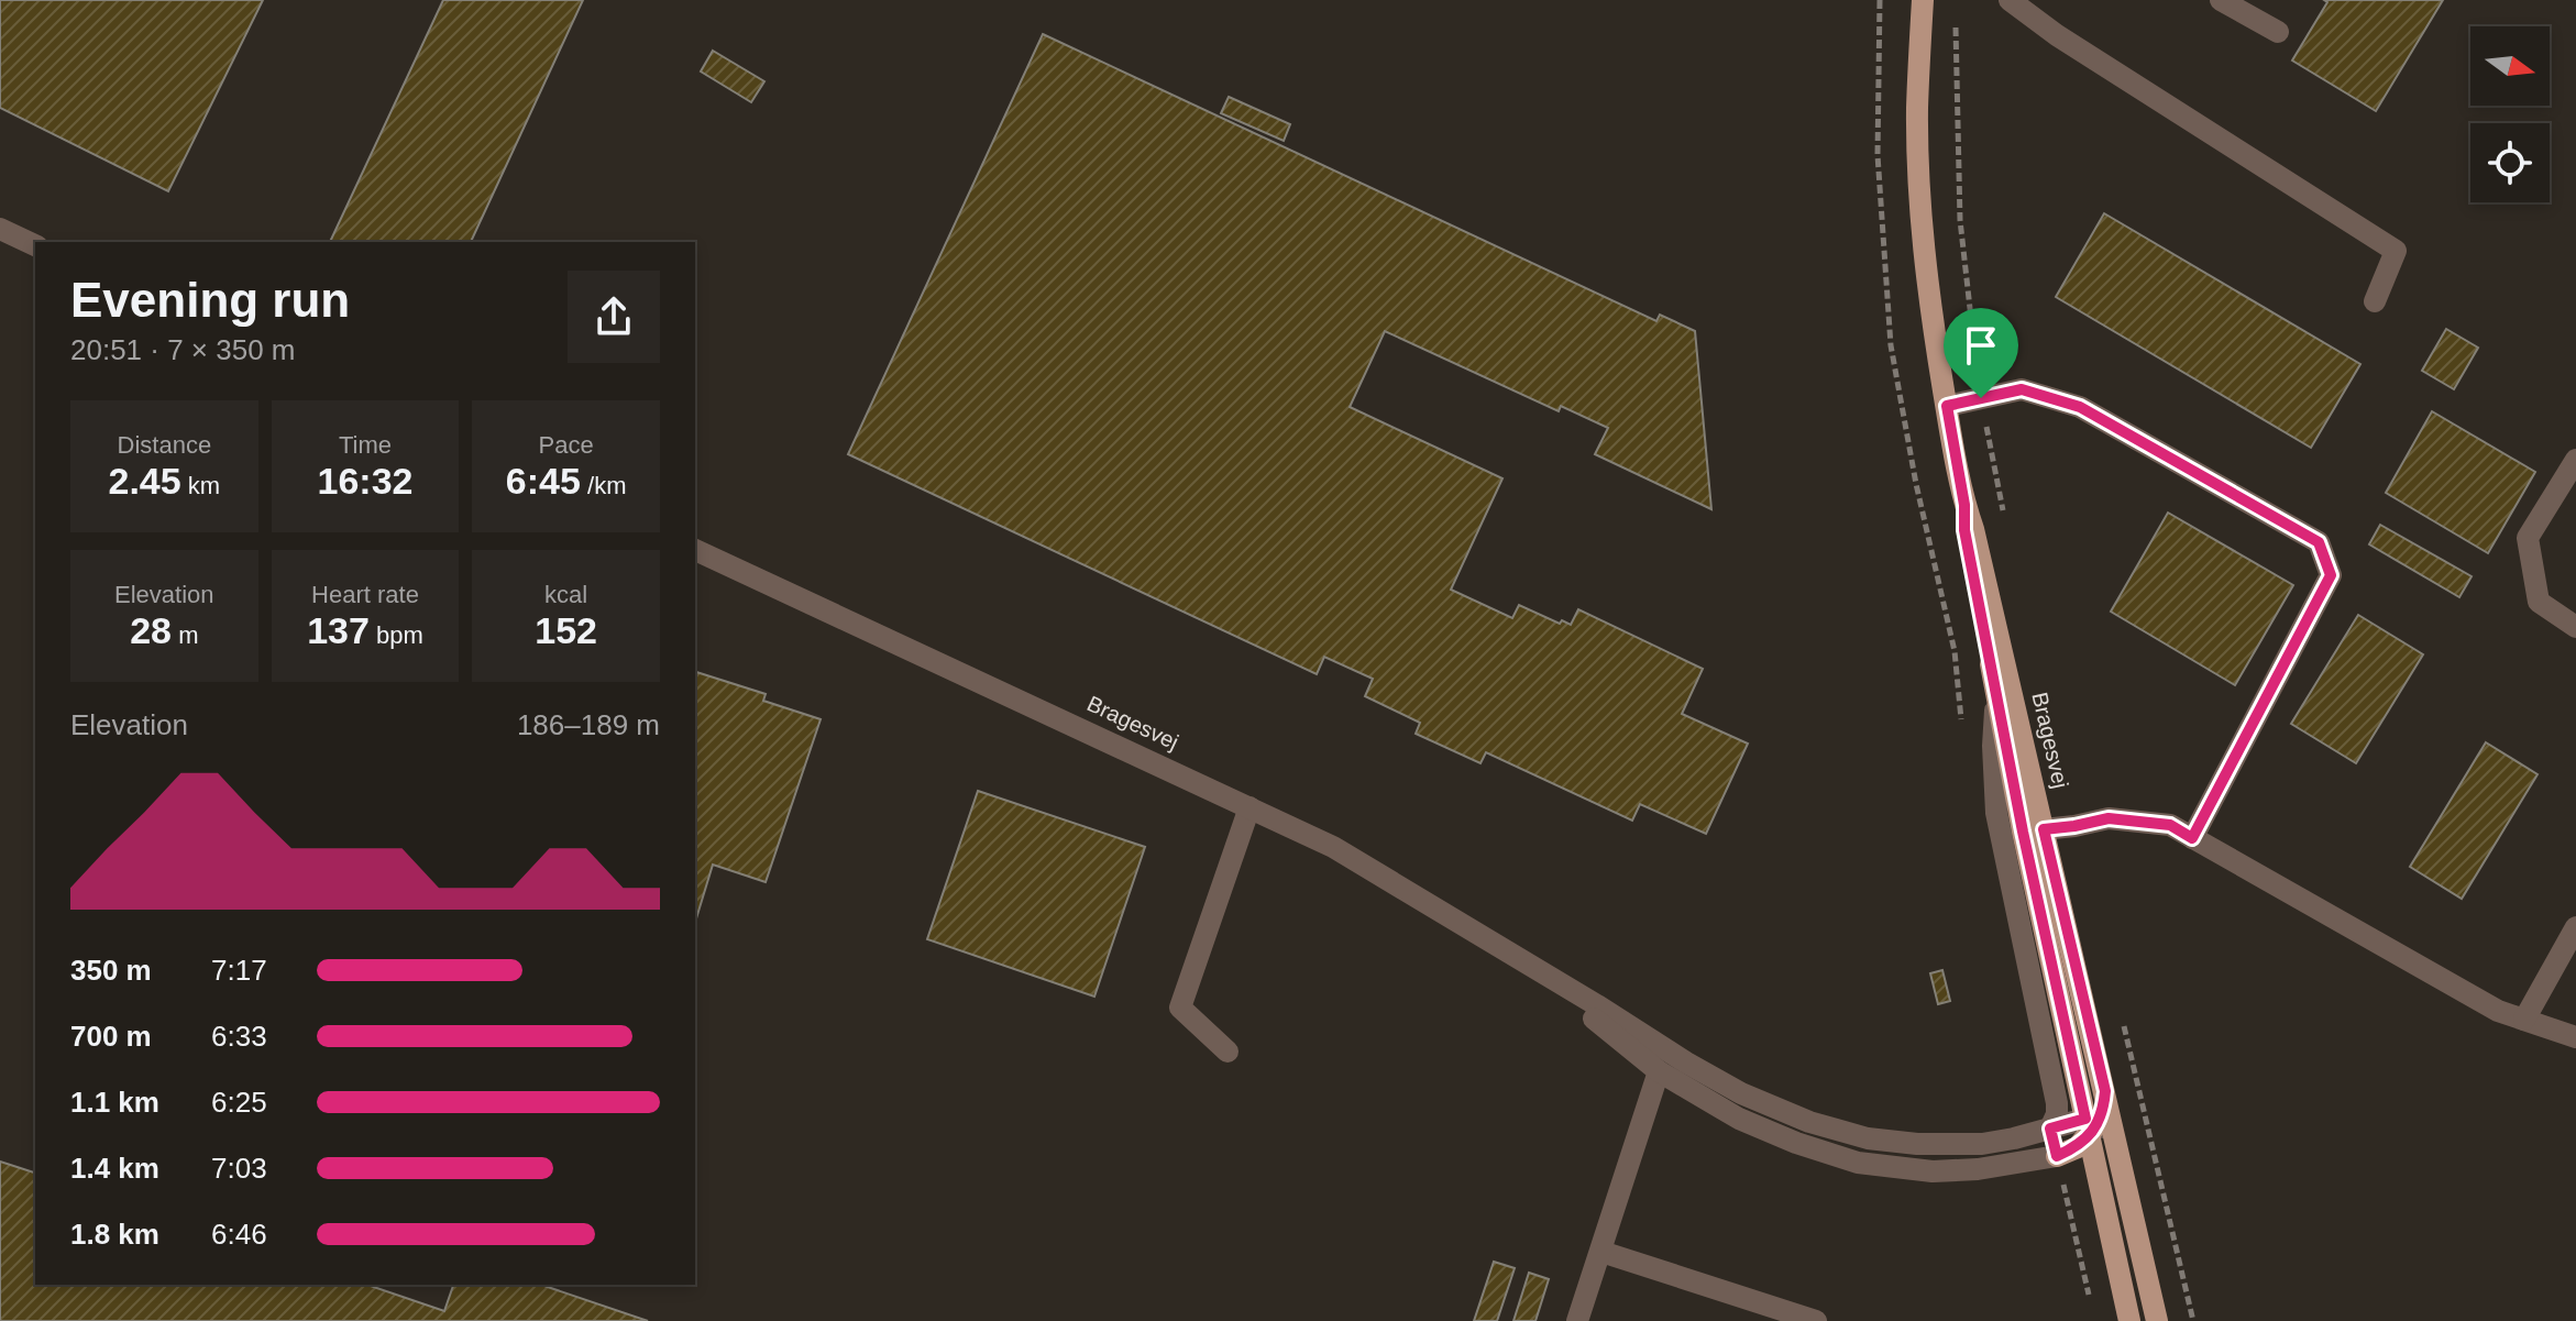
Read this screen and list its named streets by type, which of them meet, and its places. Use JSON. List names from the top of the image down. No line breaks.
{"streets":{"main road":["Bragesvej"]},"north":"right","page":{"heading":["Evening run","20:51 · 7 × 350 m"],"stats":[["Distance","2.45 km"],["Time","16:32"],["Pace","6:45 /km"],["Elevation","28 m"],["Heart rate","137 bpm"],["kcal","152"]],"chart":["Elevation","186–189 m"],"list":[{"name":"350 m","note":"7:17"},{"name":"700 m","note":"6:33"},{"name":"1.1 km","note":"6:25"},{"name":"1.4 km","note":"7:03"},{"name":"1.8 km","note":"6:46"}]}}
